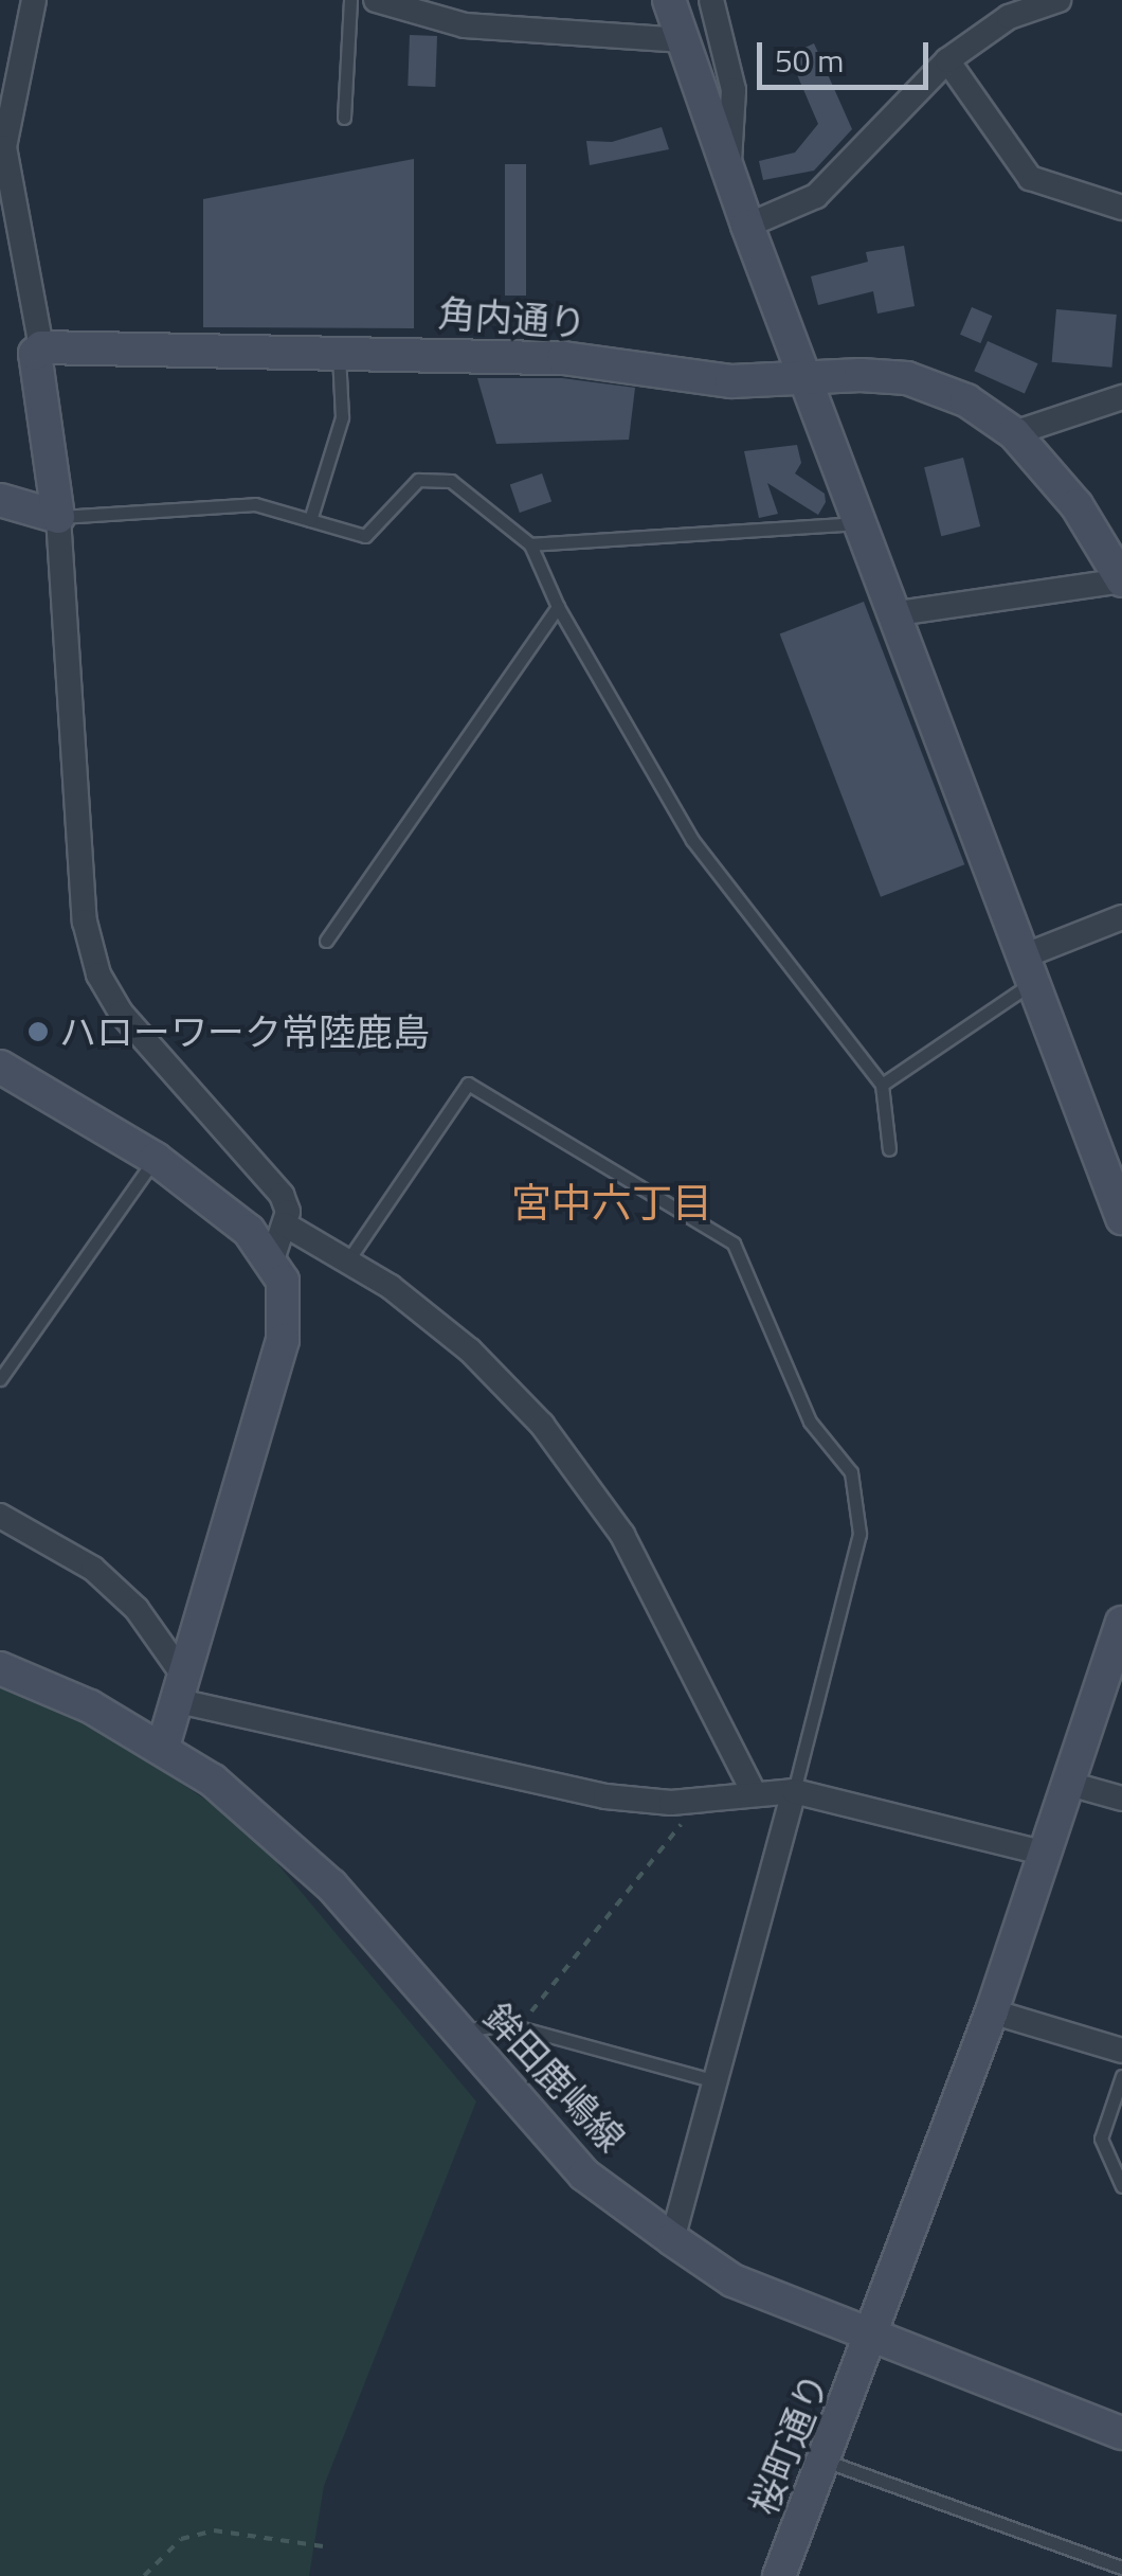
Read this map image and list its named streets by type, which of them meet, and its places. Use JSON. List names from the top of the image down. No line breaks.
{"streets":{"street":["角内通り","鉾田鹿嶋線","桜町通り"]},"crossings":[["鉾田鹿嶋線","桜町通り"]],"districts":["宮中六丁目"],"places":["ハローワーク常陸鹿島"],"scale_bar":"50 m"}
